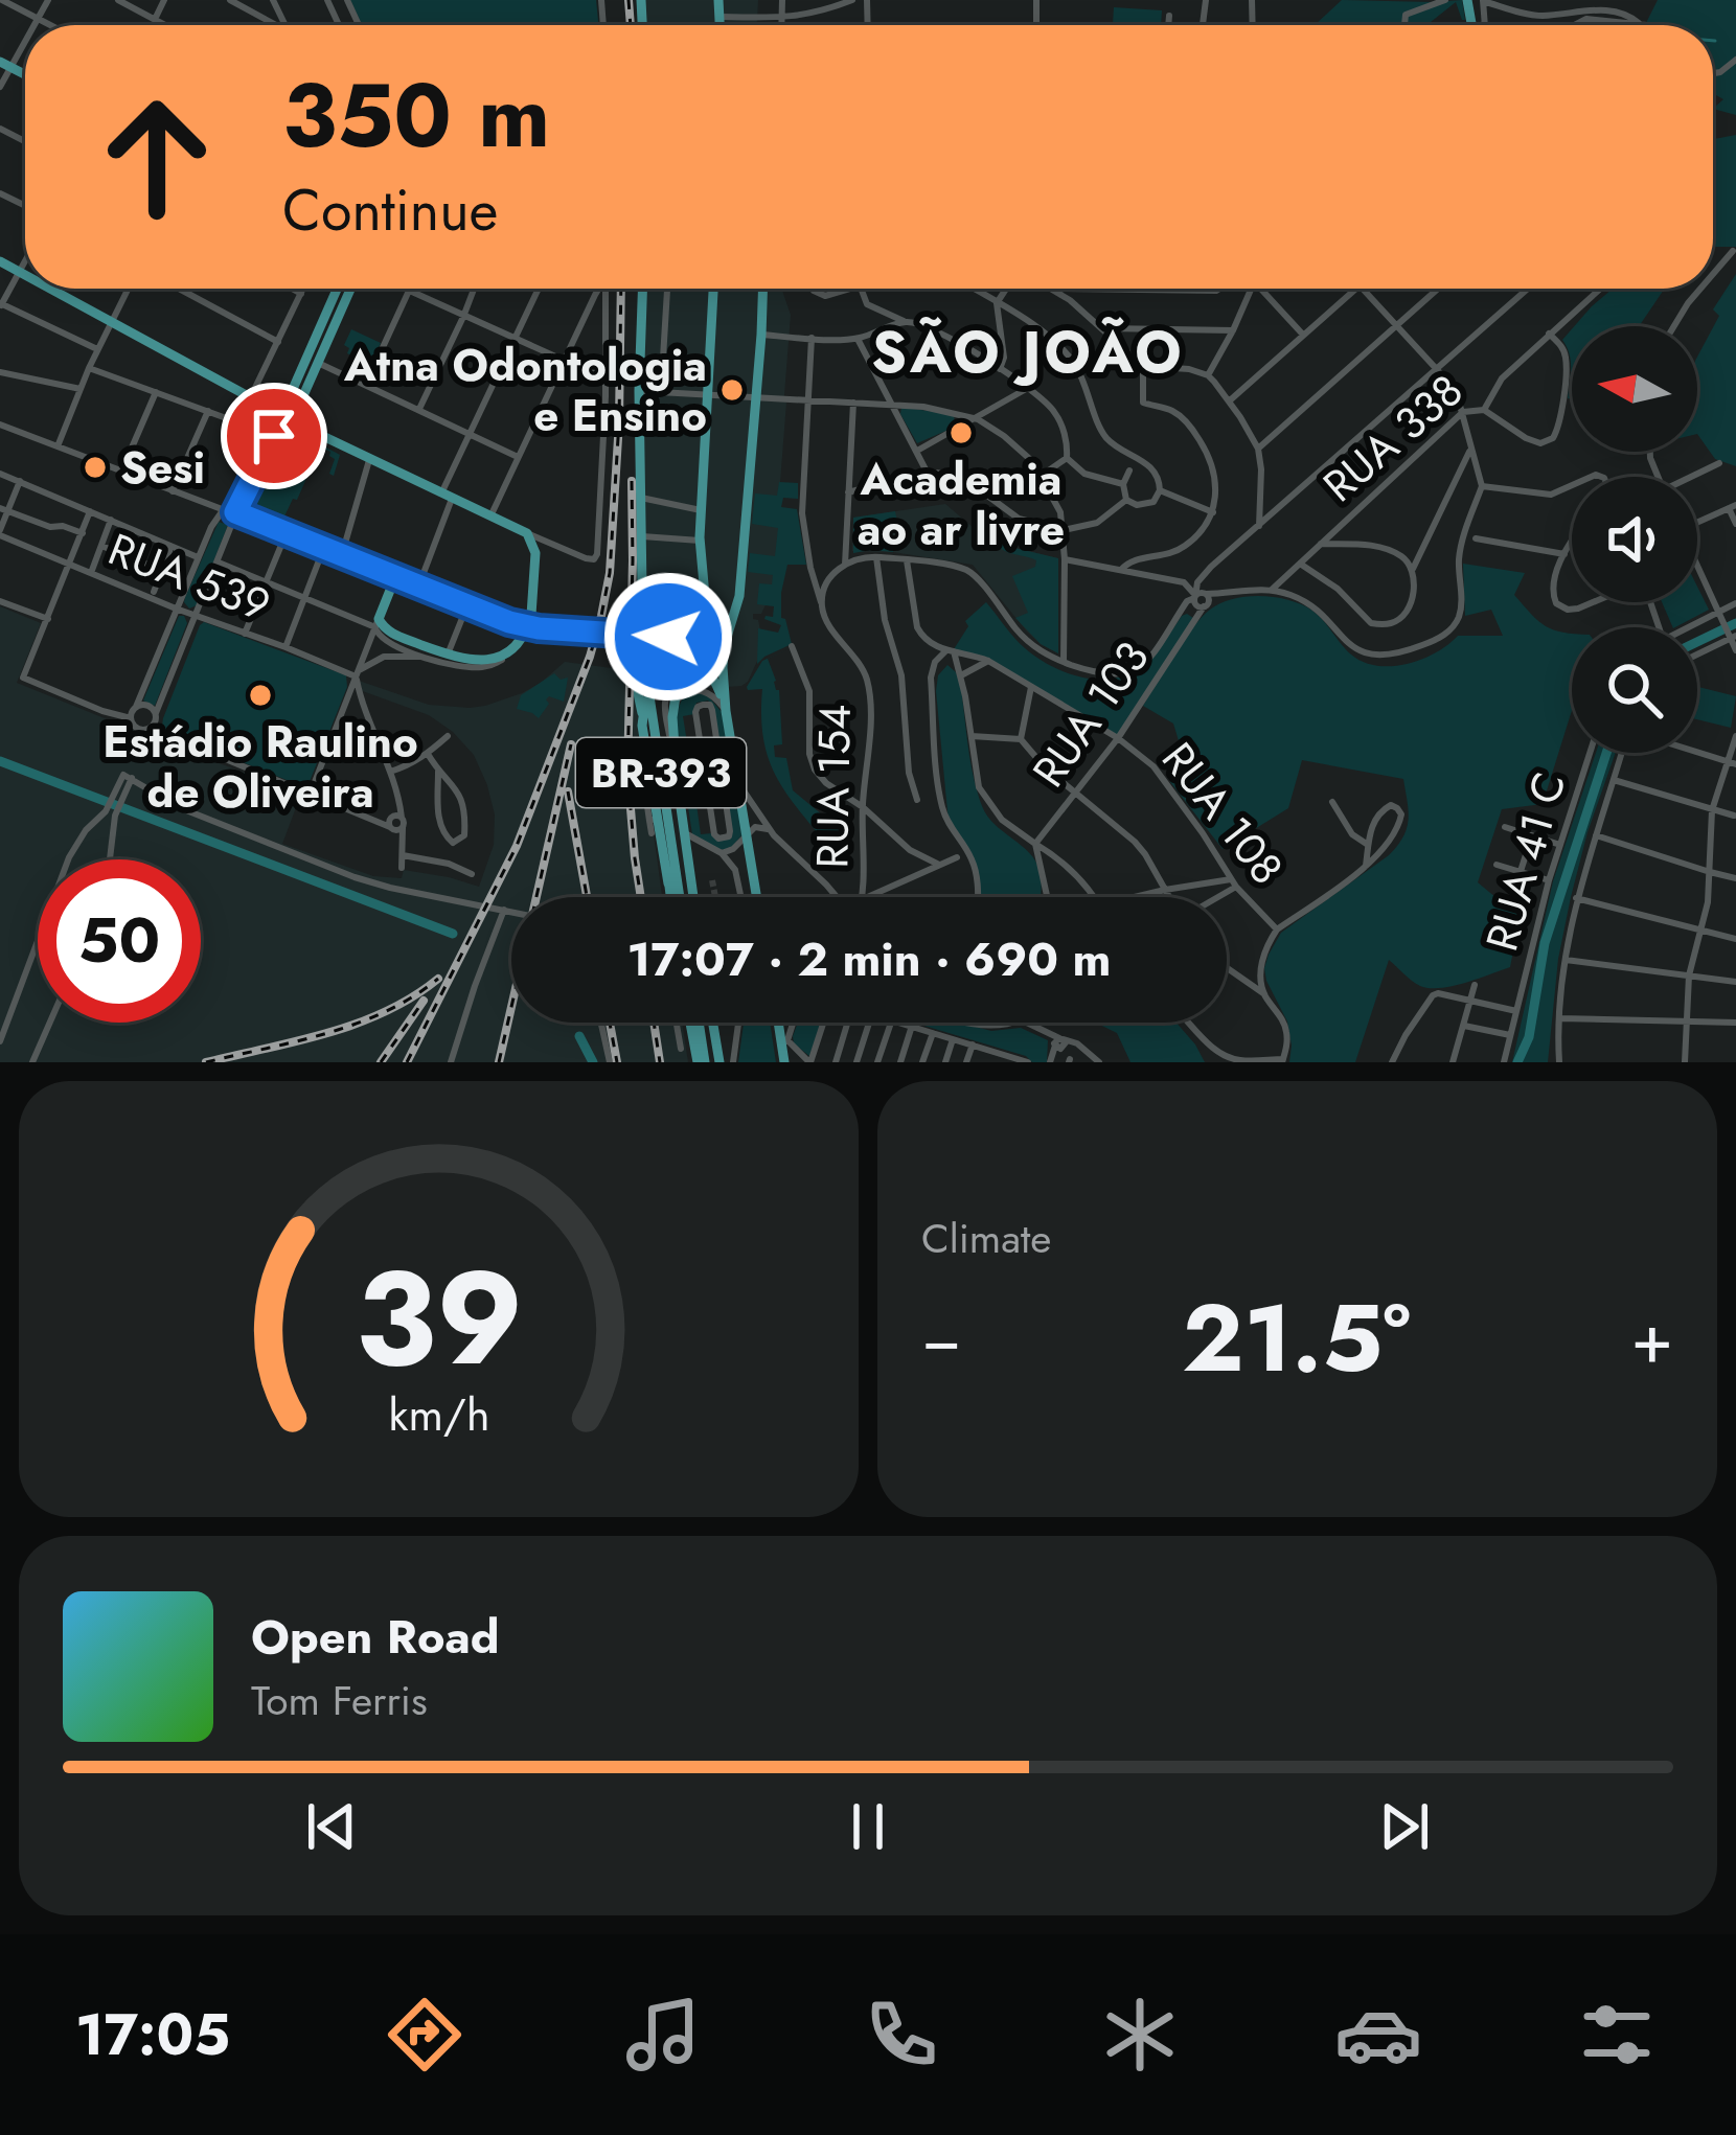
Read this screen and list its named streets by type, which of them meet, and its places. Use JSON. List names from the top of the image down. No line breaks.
{"streets":{"main road":["BR-393"],"street":["RUA 338","RUA 539","RUA 103","RUA 154","RUA 108","RUA 41 C"]},"crossings":[["RUA 103","RUA 108"]],"districts":["SÃO JOÃO"],"places":["Atna Odontologia e Ensino","Academia ao ar livre","Sesi","Estádio Raulino de Oliveira"],"north":"left","page":{"turn":["350 m","Continue"],"limit":"50","trip":"17:07 · 2 min · 690 m","tile":"Climate","heat":["−","21.5°","+"],"song":["Open Road","Tom Ferris"],"tabs":"17:05","gauge":["39","km/h"]}}
